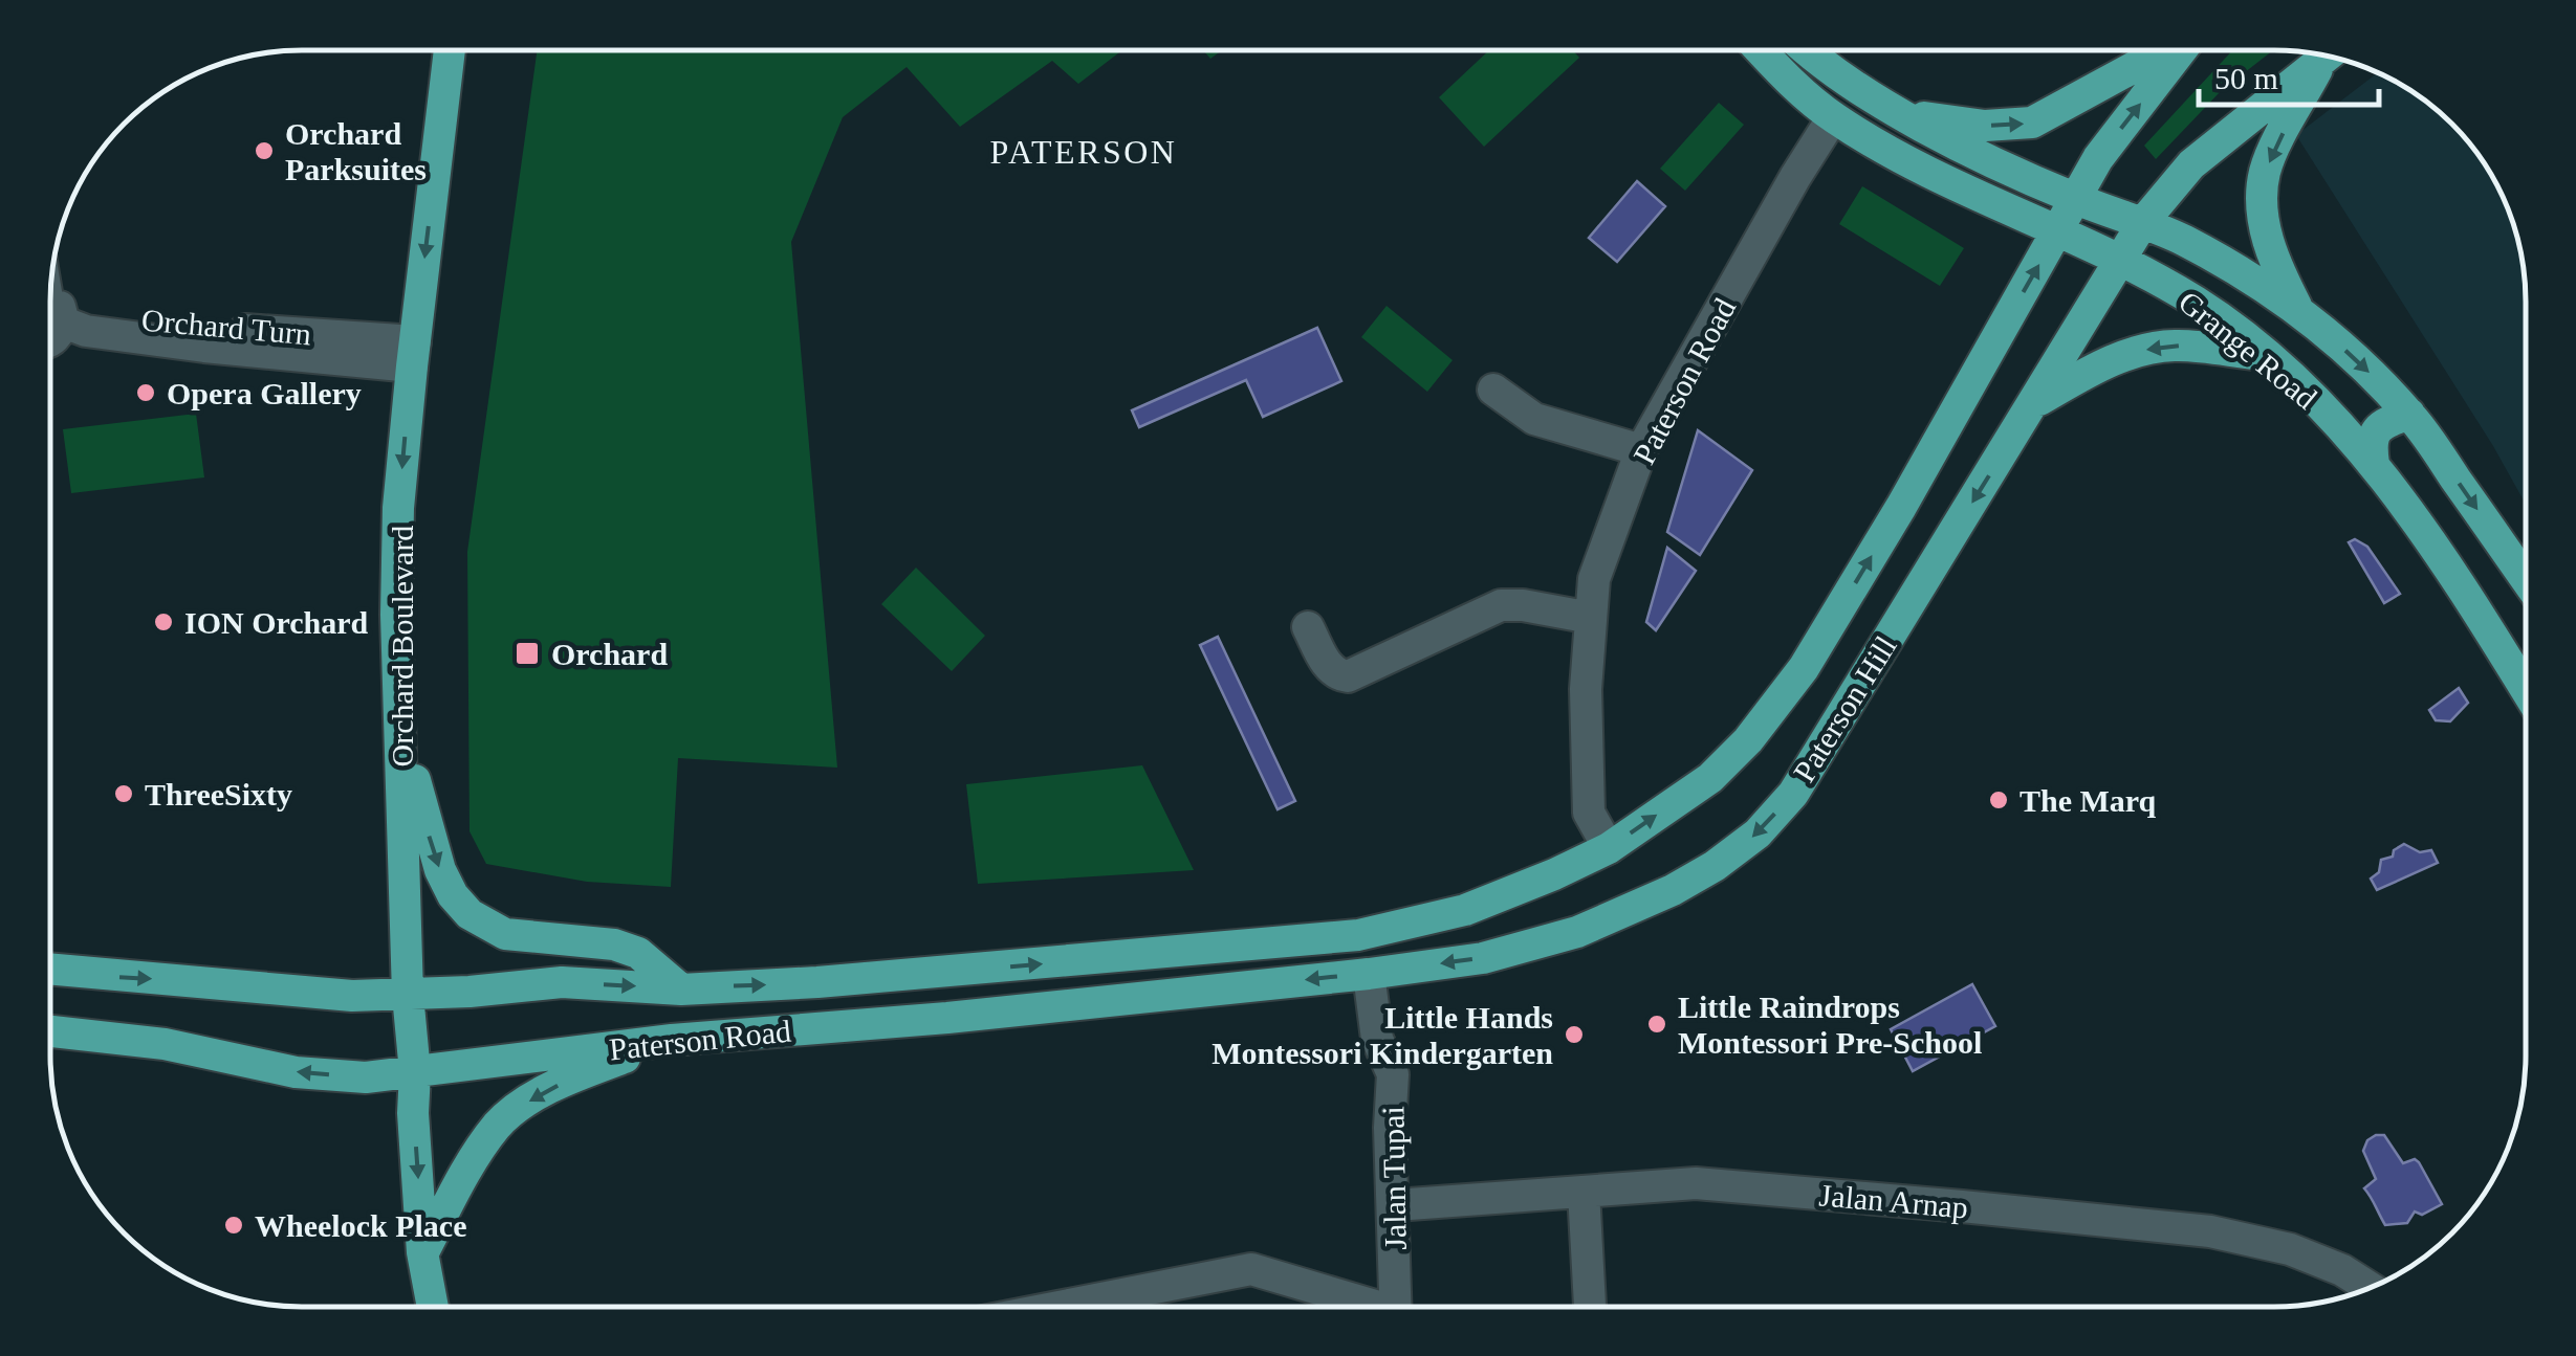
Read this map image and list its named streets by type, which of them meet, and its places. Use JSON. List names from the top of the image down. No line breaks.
{"streets":{"main road":["Grange Road","Paterson Road","Orchard Boulevard","Paterson Hill"],"street":["Orchard Turn","Jalan Tupai","Jalan Arnap"]},"crossings":[["Orchard Turn","Orchard Boulevard"],["Grange Road","Paterson Road"],["Grange Road","Paterson Hill"],["Paterson Road","Orchard Boulevard"],["Paterson Road","Paterson Hill"],["Paterson Road","Jalan Tupai"],["Paterson Hill","Jalan Tupai"],["Jalan Tupai","Jalan Arnap"]],"one_way":["Orchard Boulevard"],"districts":["PATERSON"],"places":{"other":["Orchard Parksuites","Opera Gallery","ION Orchard","ThreeSixty","The Marq","Little Raindrops Montessori Pre-School","Little Hands Montessori Kindergarten","Wheelock Place"],"transit":["Orchard"]},"scale_bar":"50 m"}
